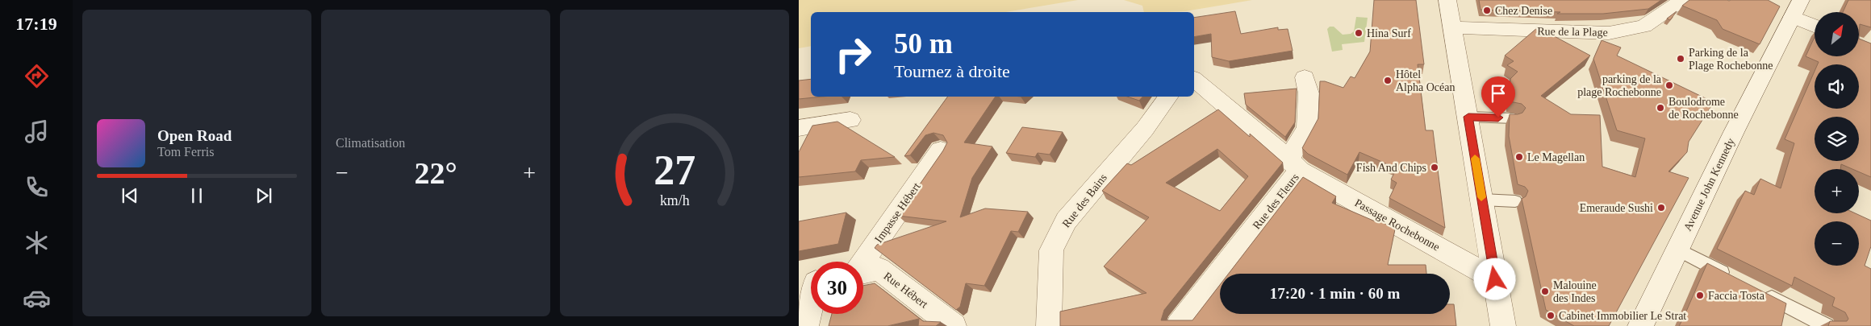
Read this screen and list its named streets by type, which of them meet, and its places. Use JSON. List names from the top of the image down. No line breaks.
{"streets":{"street":["Rue de la Plage","Avenue John Kennedy","Rue des Bains","Rue des Fleurs","Impasse Hébert","Passage Rochebonne","Rue Hébert"]},"crossings":[["Rue des Fleurs","Passage Rochebonne"]],"places":["Chez Denise","Hina Surf","Parking de la Plage Rochebonne","Hôtel Alpha Océan","parking de la plage Rochebonne","Boulodrome de Rochebonne","Le Magellan","Fish And Chips","Emeraude Sushi","Malouine des Indes","Faccia Tosta","Cabinet Immobilier Le Strat"],"north":"top right","page":{"tabs":"17:19","tile":"Climatisation","map_buttons":["+","−"],"turn":["50 m","Tournez à droite"],"song":["Open Road","Tom Ferris"],"heat":["−","22°","+"],"limit":"30","trip":"17:20 · 1 min · 60 m","gauge":["27","km/h"]}}
